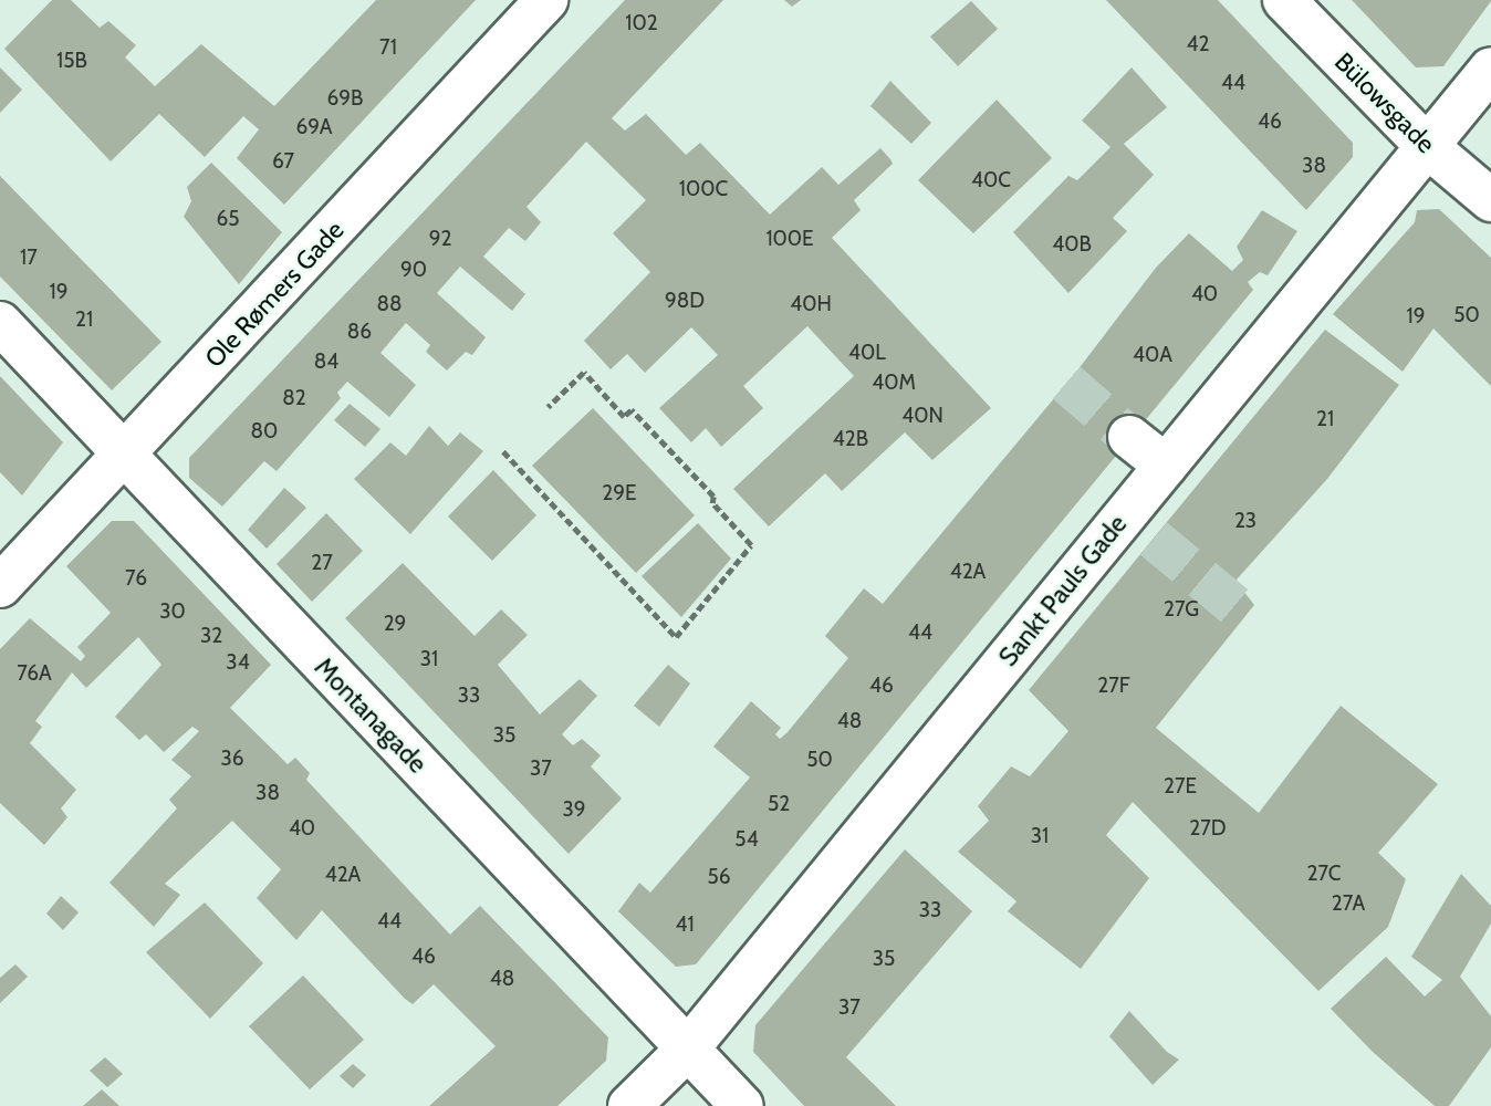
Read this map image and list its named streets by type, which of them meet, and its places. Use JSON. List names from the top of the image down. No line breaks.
{"streets":{"street":["Bülowsgade","Ole Rømers Gade","Sankt Pauls Gade","Montanagade"]},"crossings":[["Bülowsgade","Sankt Pauls Gade"],["Ole Rømers Gade","Montanagade"],["Sankt Pauls Gade","Montanagade"]],"house_numbers":["102","42","71","15B","44","69B","46","69A","67","38","40C","100C","65","92","100E","40B","17","90","19","40","98D","88","40H","50","19","21","86","40L","40A","84","40M","82","40N","21","80","42B","29E","23","27","42A","76","27G","30","29","44","32","31","34","76A","46","27F","33","48","35","36","50","37","27E","38","52","39","40","27D","31","54","27C","42A","56","27A","33","44","41","46","35","48","37"]}
